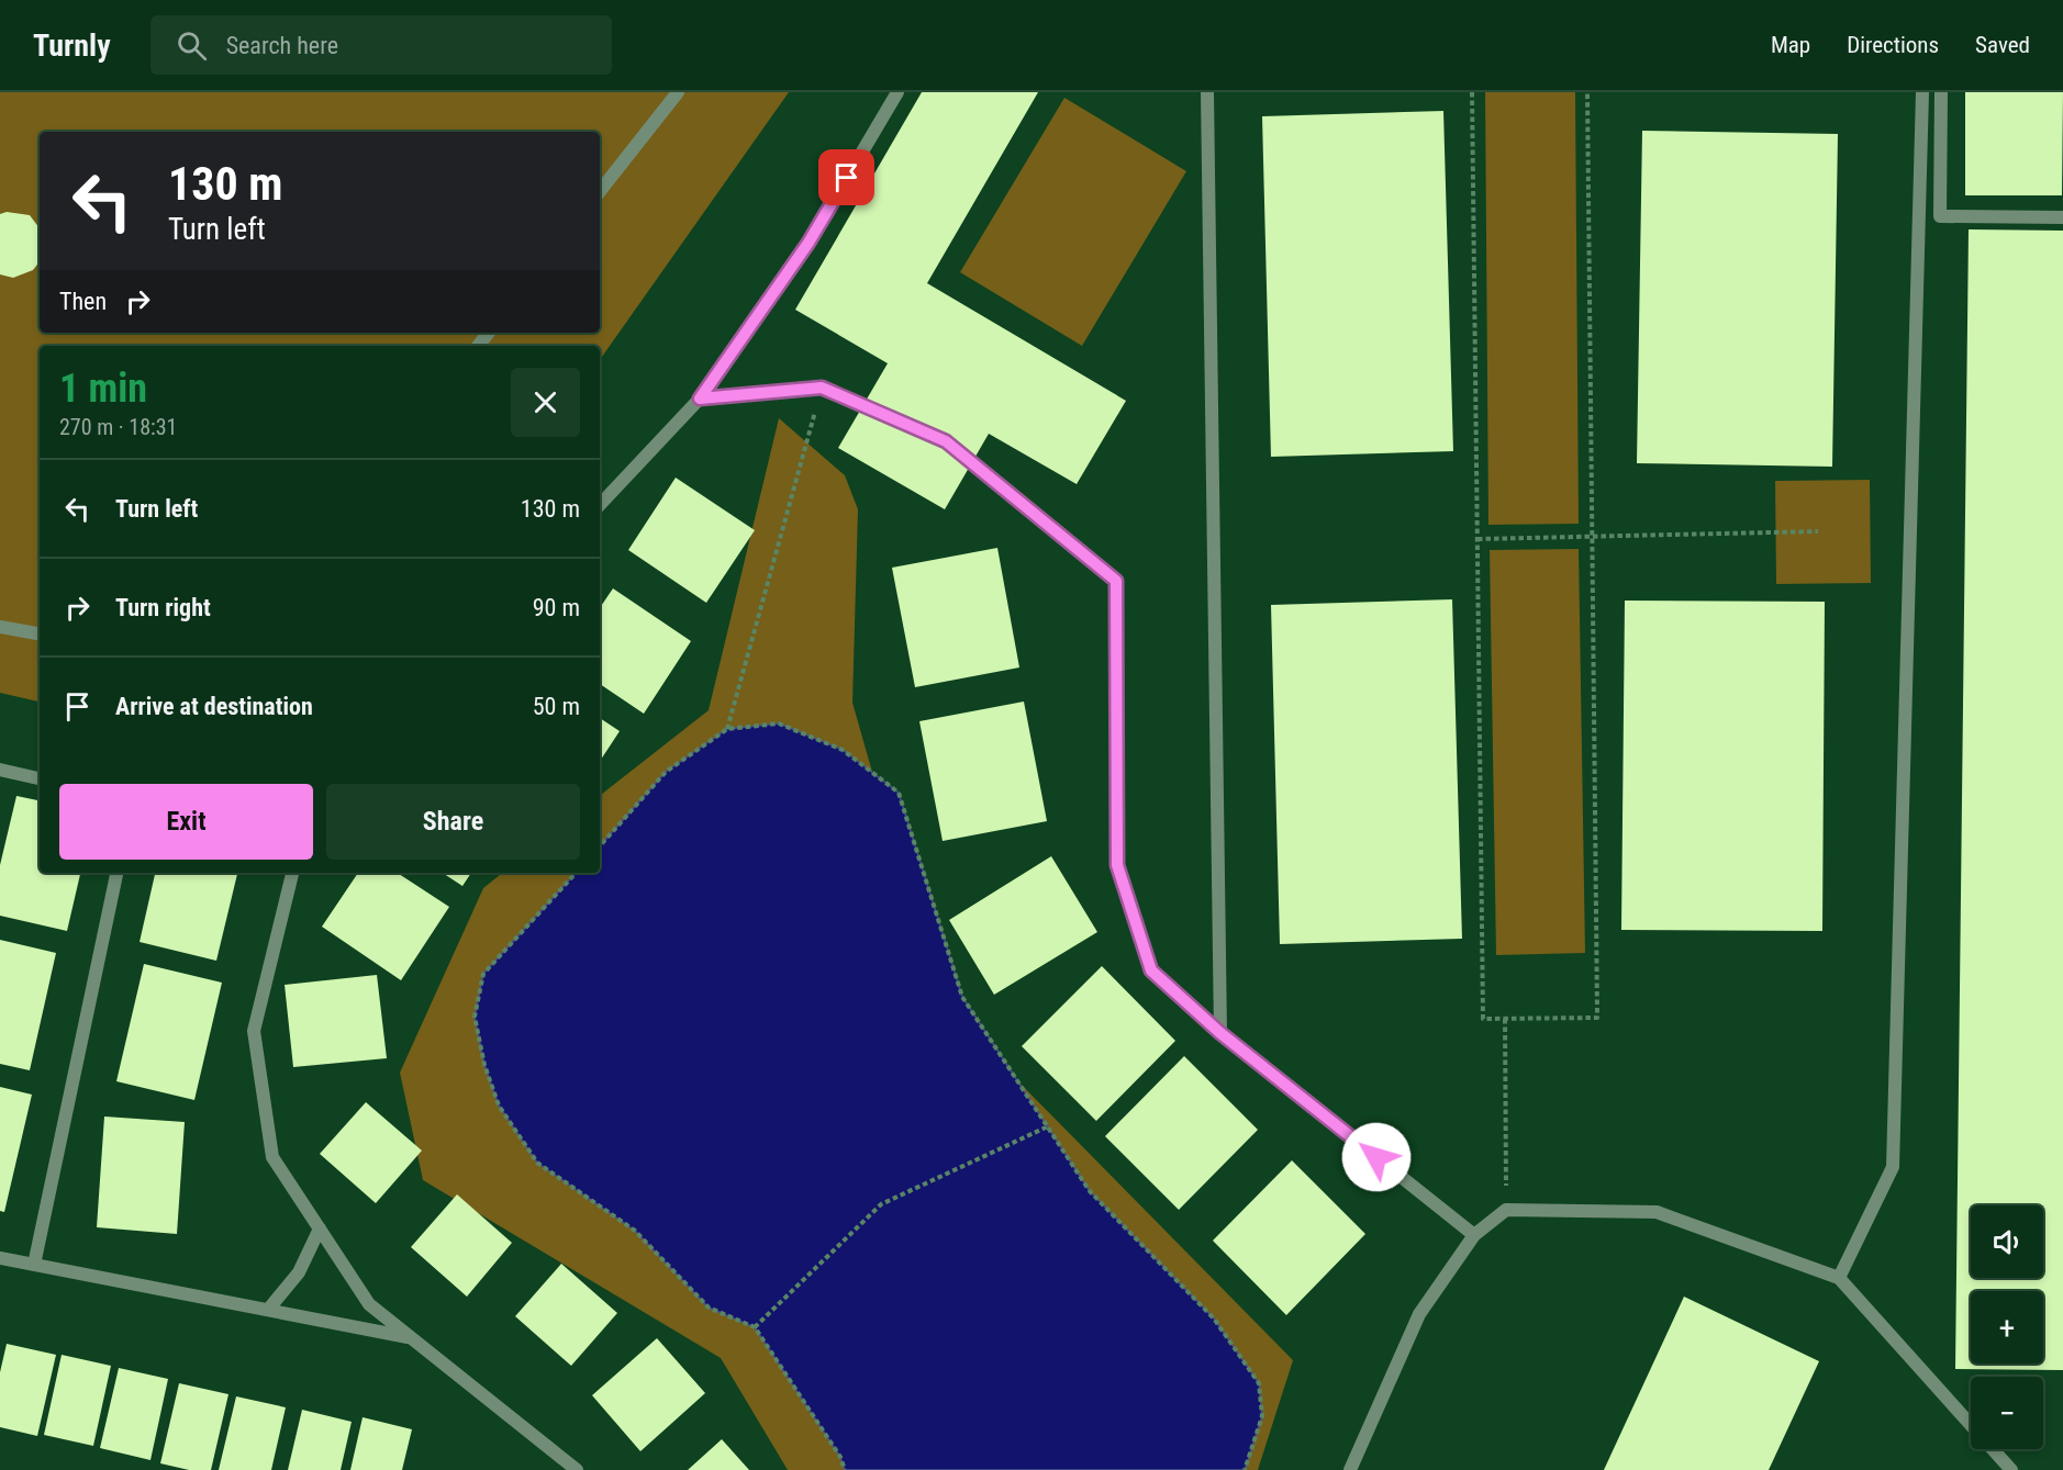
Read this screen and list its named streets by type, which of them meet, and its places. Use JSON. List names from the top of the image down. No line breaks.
{"page":{"header":"Turnly","search":"Search here","nav":["Map","Directions","Saved"],"turn":["130 m","Turn left"],"then":"Then","heading":["1 min","270 m · 18:31"],"list":[{"name":"Turn left","value":"130 m"},{"name":"Turn right","value":"90 m"},{"name":"Arrive at destination","value":"50 m"}],"buttons":["Exit","Share"],"map_buttons":["+","−"]}}
